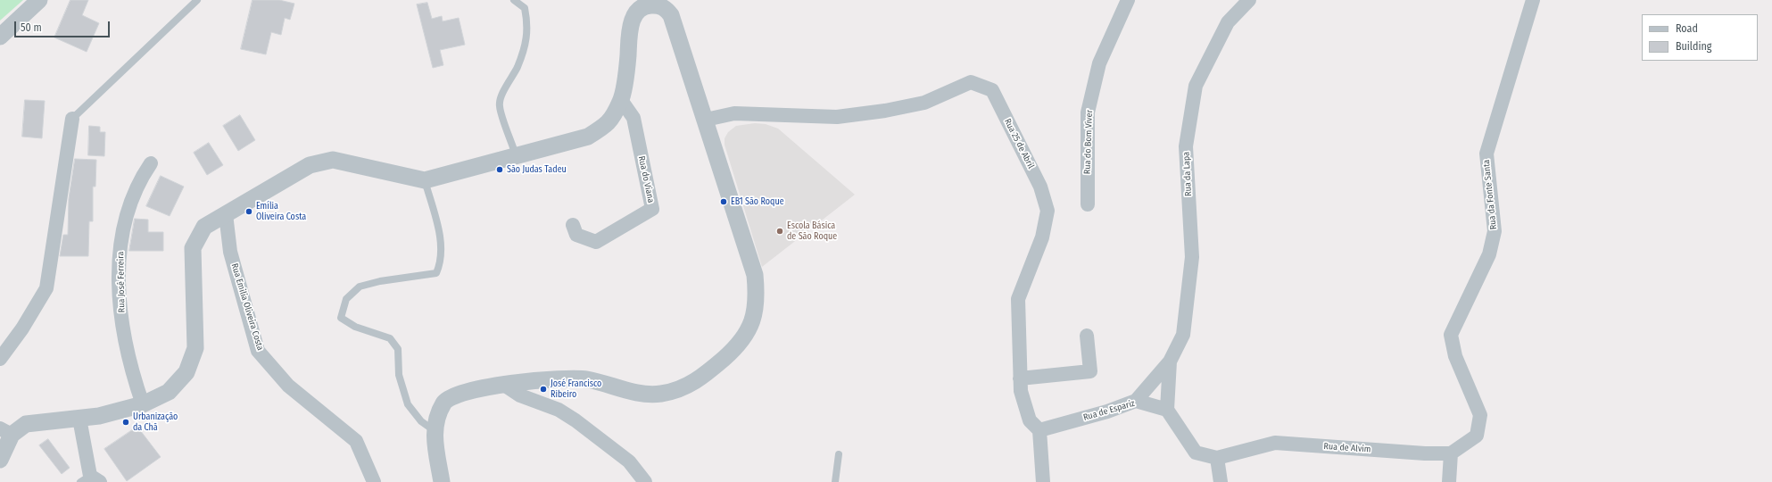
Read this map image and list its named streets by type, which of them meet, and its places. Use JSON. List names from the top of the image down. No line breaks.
{"streets":{"street":["Rua do Bom Viver","Rua 25 de Abril","Rua da Lapa","Rua do Viana","Rua da Fonte Santa","Rua José Ferreira","Rua Emilia Oliveira Costa","Rua de Espariz","Rua de Alvim"]},"crossings":[["Rua 25 de Abril","Rua de Espariz"],["Rua da Fonte Santa","Rua de Alvim"]],"places":["São Judas Tadeu","EB1 São Roque","Emília Oliveira Costa","Escola Básica de São Roque","José Francisco Ribeiro","Urbanização da Chã"],"legend":["Road","Building"],"scale_bar":"50 m"}
